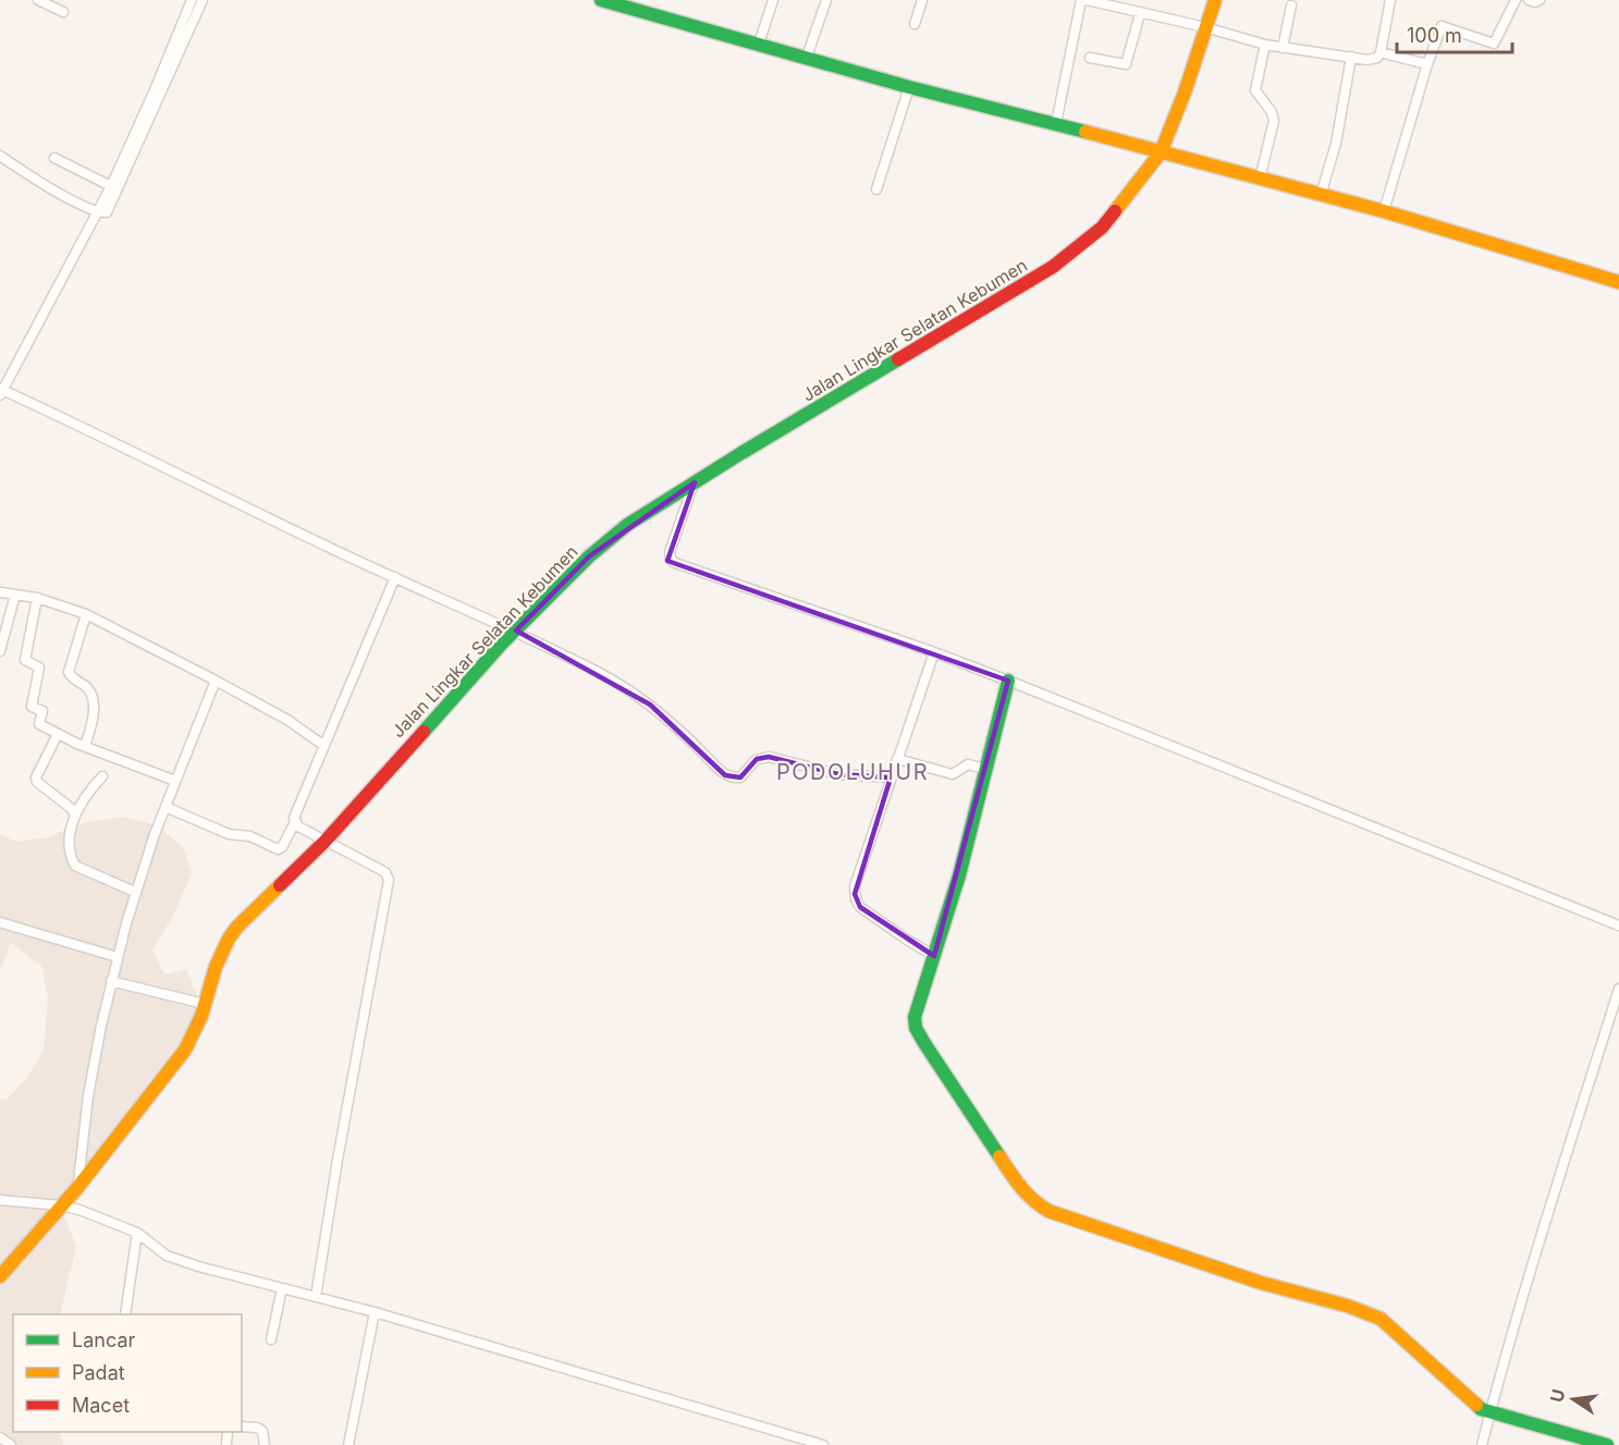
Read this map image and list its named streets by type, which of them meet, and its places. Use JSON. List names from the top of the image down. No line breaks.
{"streets":{"main road":["Jalan Lingkar Selatan Kebumen"]},"districts":["PODOLUHUR"],"legend":["Lancar","Padat","Macet"],"scale_bar":"100 m","north":"left"}
